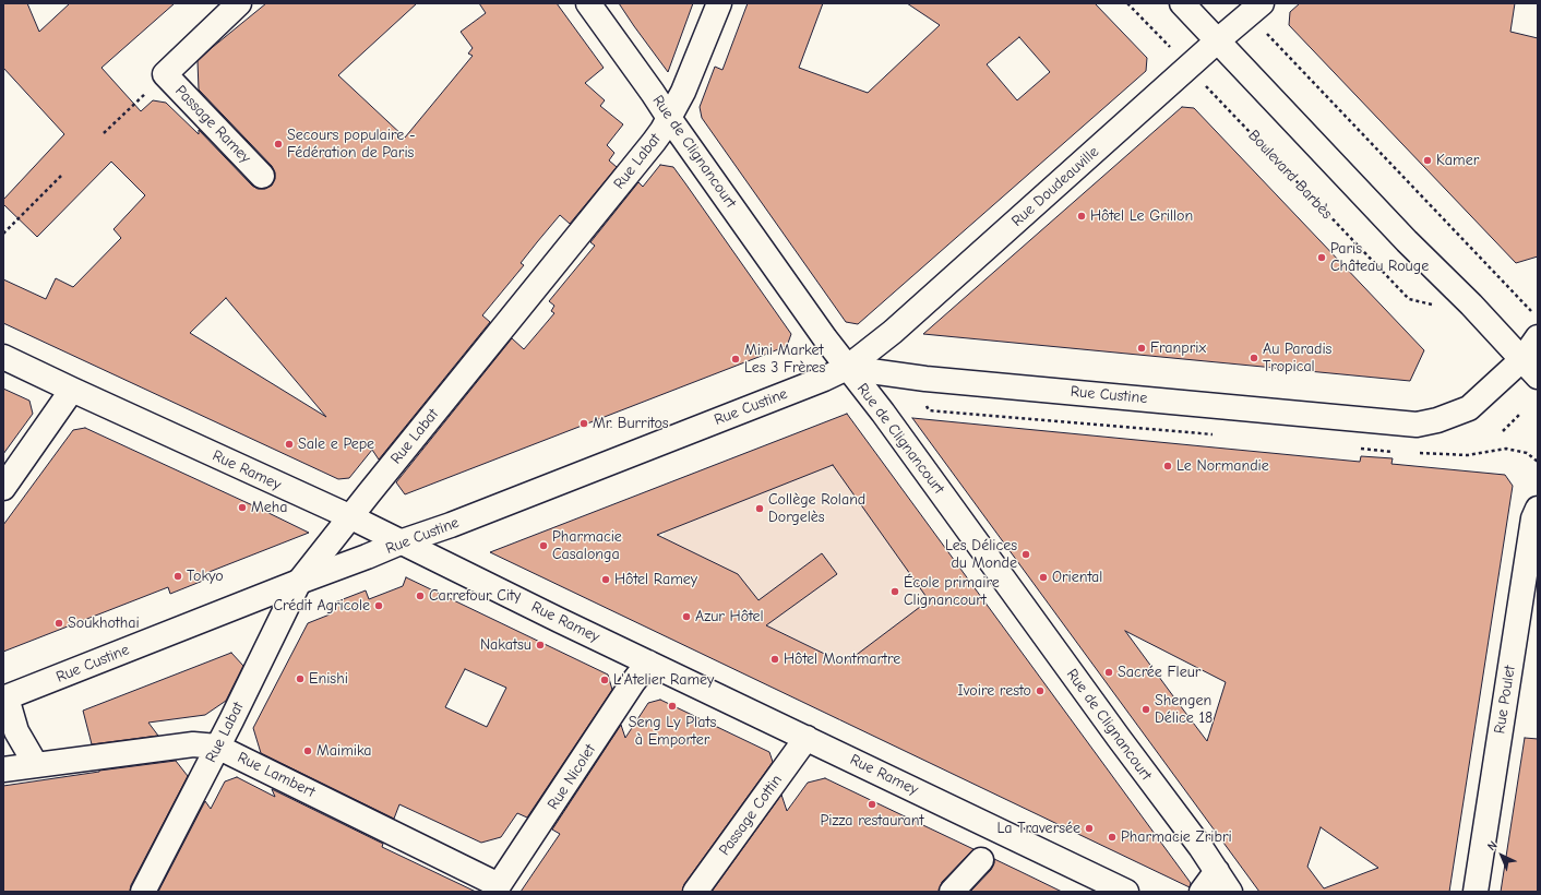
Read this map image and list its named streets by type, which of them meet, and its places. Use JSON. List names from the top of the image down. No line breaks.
{"streets":{"street":["Passage Ramey","Rue de Clignancourt","Rue Labat","Rue Doudeauville","Rue Custine","Rue Ramey","Rue Poulet","Rue Lambert","Rue Nicolet","Passage Cottin"],"path":["Boulevard Barbès"]},"crossings":[["Rue de Clignancourt","Rue Labat"],["Rue de Clignancourt","Rue Doudeauville"],["Rue de Clignancourt","Rue Custine"],["Rue Labat","Rue Custine"],["Rue Labat","Rue Ramey"],["Rue Labat","Rue Lambert"],["Boulevard Barbès","Rue Doudeauville"],["Rue Doudeauville","Rue Custine"],["Rue Custine","Rue Ramey"],["Rue Ramey","Rue Nicolet"],["Rue Ramey","Passage Cottin"],["Rue Lambert","Rue Nicolet"]],"places":["Secours populaire - Fédération de Paris","Kamer","Hôtel Le Grillon","Paris Château Rouge","Franprix","Au Paradis Tropical","Mini Market Les 3 Frères","Mr. Burritos","Sale e Pepe","Le Normandie","Meha","Collège Roland Dorgelès","Pharmacie Casalonga","Les Délices du Monde","Tokyo","Oriental","Hôtel Ramey","École primaire Clignancourt","Carrefour City","Crédit Agricole","Azur Hôtel","Soukhothai","Nakatsu","Hôtel Montmartre","Sacrée Fleur","Enishi","L'Atelier Ramey","Ivoire resto","Seng Ly Plats à Emporter","Shengen Délice 18","Maimika","Pizza restaurant","La Traversée","Pharmacie Zribri"],"north":"top left"}
